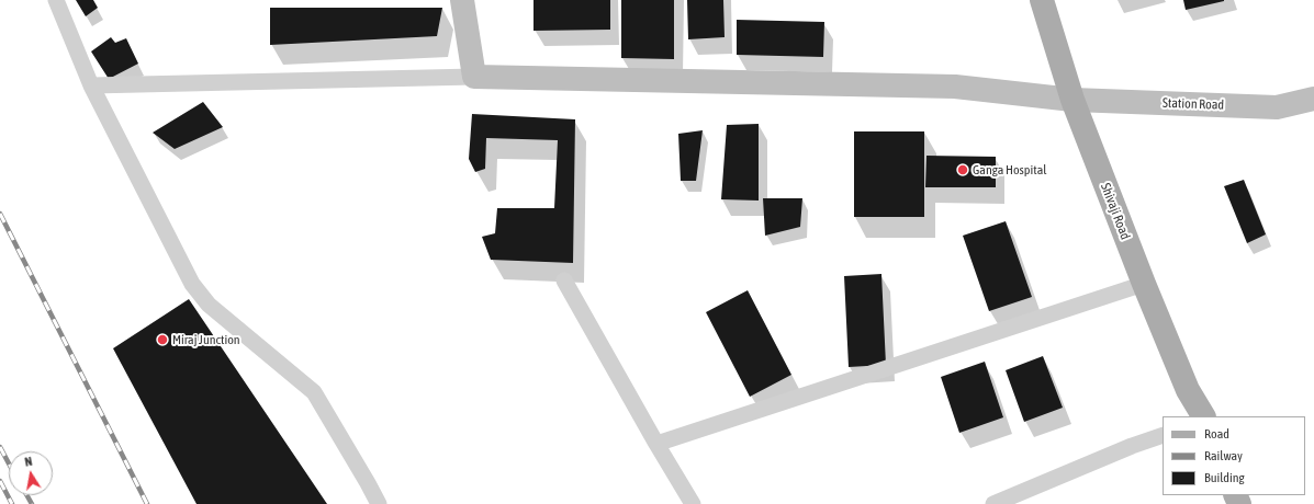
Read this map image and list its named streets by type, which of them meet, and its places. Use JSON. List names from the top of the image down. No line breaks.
{"streets":{"main road":["Station Road","Shivaji Road"]},"crossings":[["Station Road","Shivaji Road"]],"places":["Ganga Hospital","Miraj Junction"],"legend":["Road","Railway","Building"],"north":"top"}
